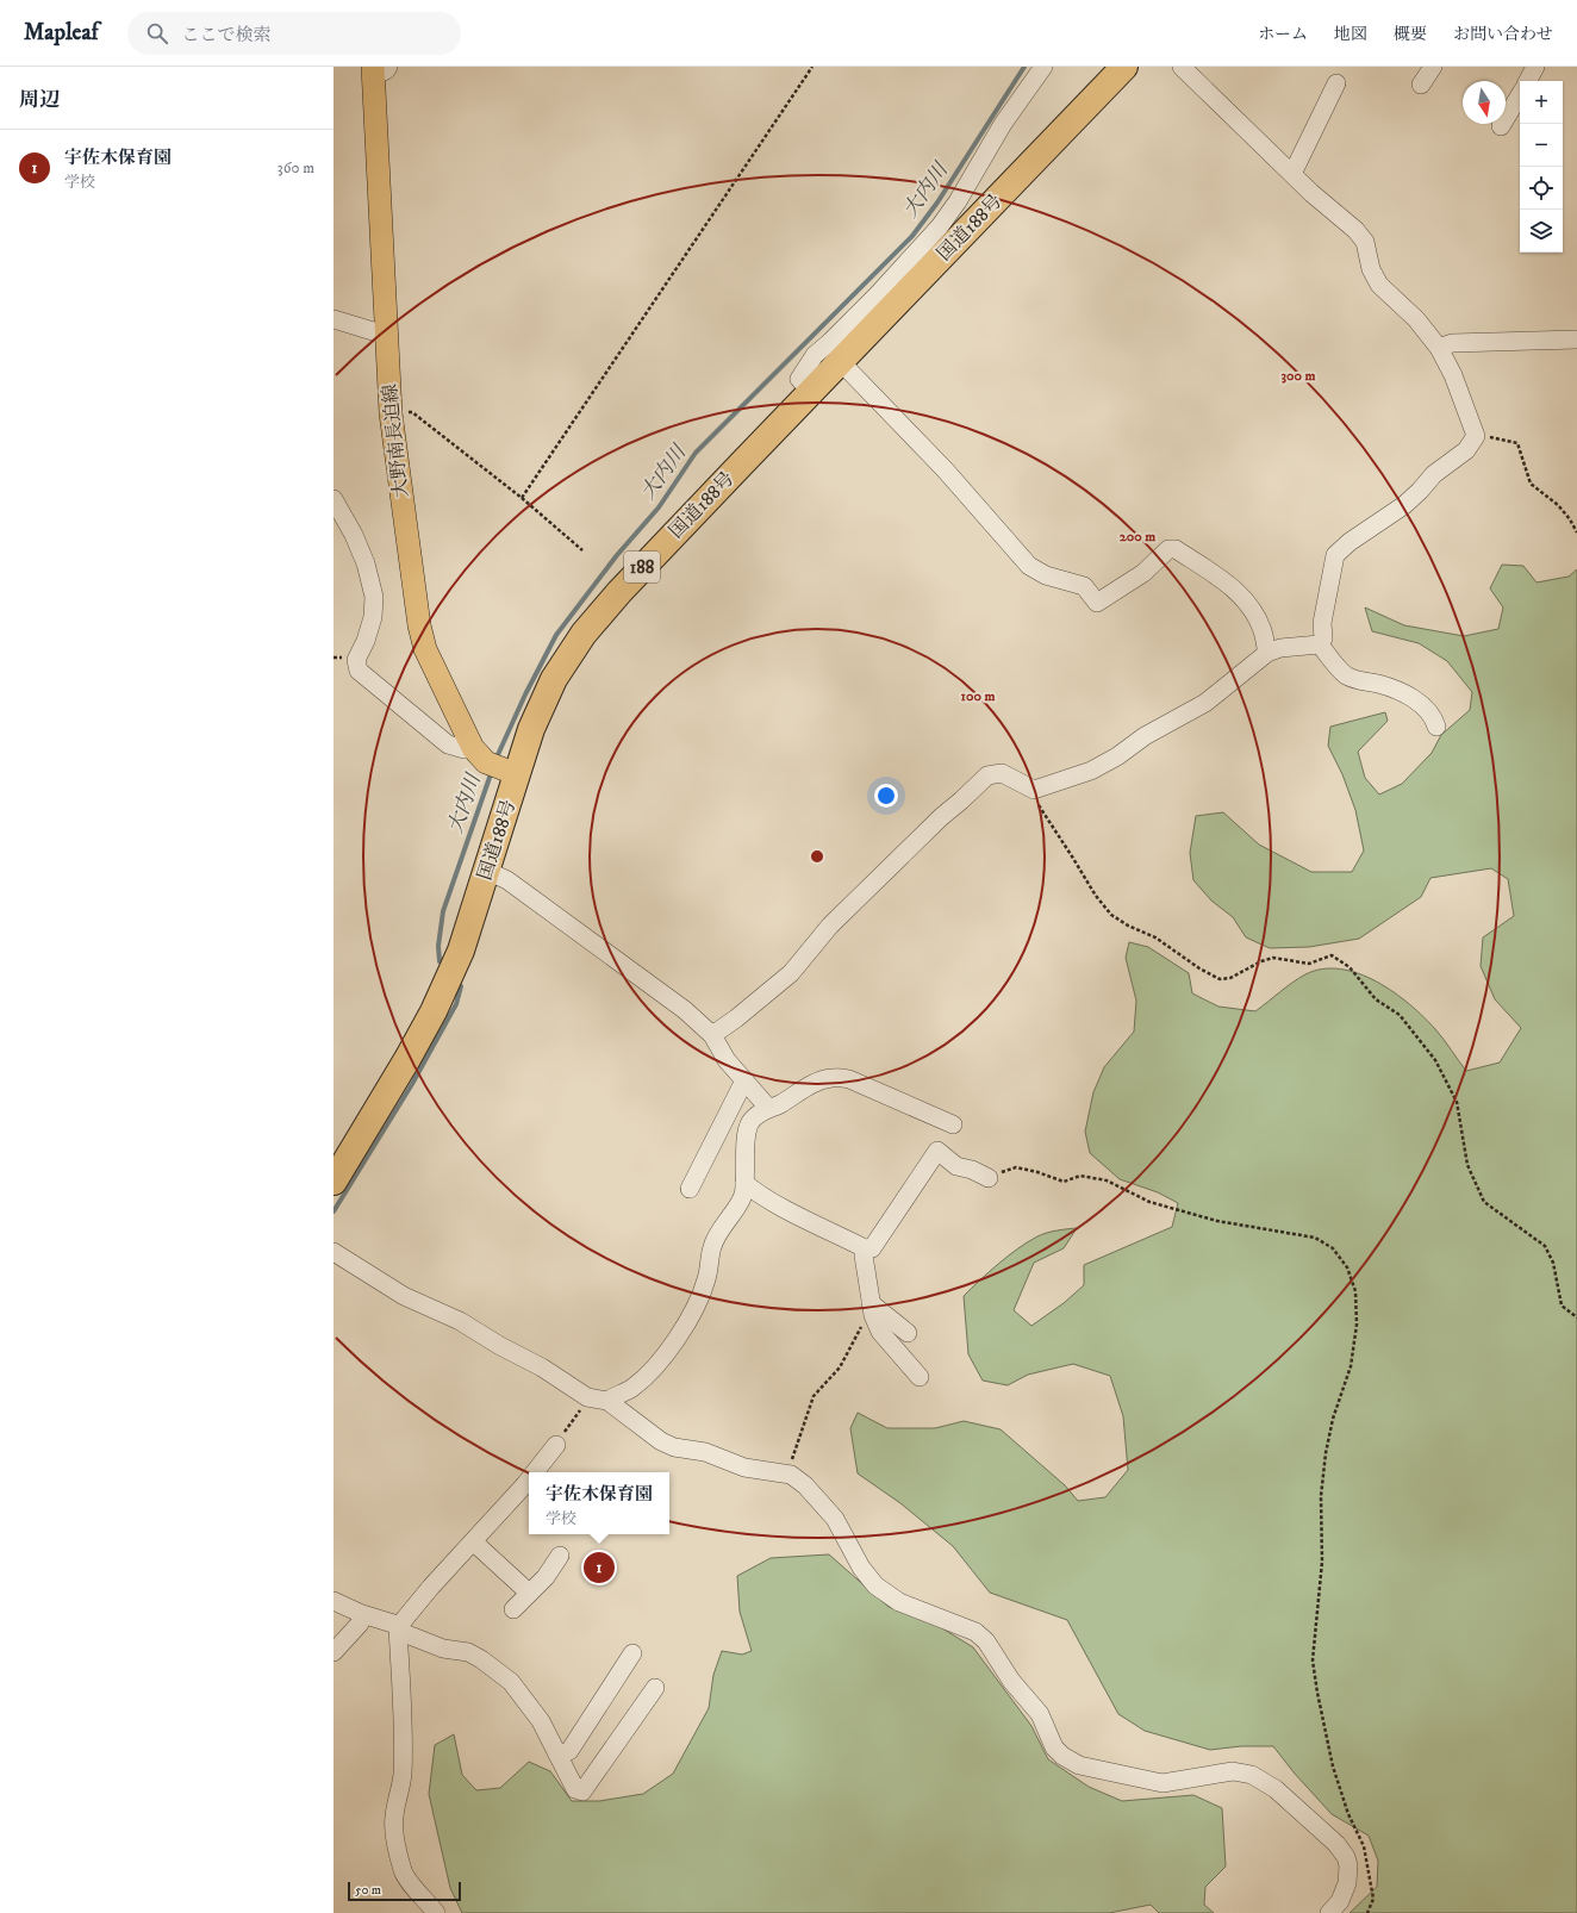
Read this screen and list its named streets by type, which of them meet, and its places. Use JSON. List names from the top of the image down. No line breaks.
{"streets":{"highway":["国道188号","188"],"main road":["大野南長迫線"]},"crossings":[["国道188号","大野南長迫線"]],"water":["大内川"],"scale_bar":"50 m","north":"bottom","page":{"header":"Mapleaf","search":"ここで検索","nav":["ホーム","地図","概要","お問い合わせ"],"heading":"周辺","map_buttons":["+","−"],"list":[{"mark":"1","name":"宇佐木保育園","note":"学校","value":"360 m"}],"popup":["宇佐木保育園","学校"],"pins":"1","scale":"50 m"},"rings":["300 m","200 m","100 m"]}
